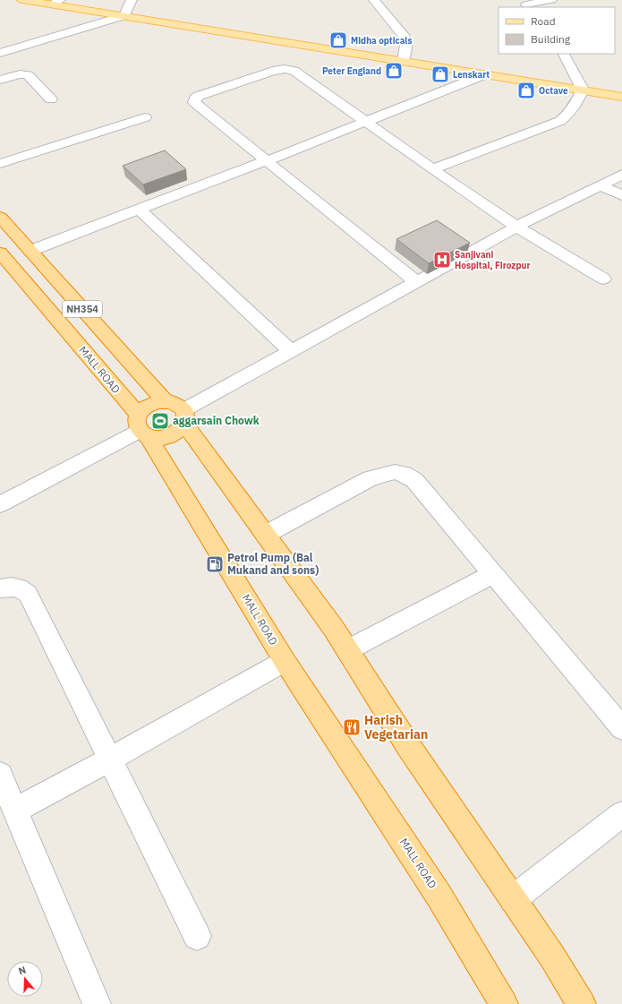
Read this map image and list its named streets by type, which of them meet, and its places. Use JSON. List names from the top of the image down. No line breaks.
{"streets":{"highway":["NH354","MALL ROAD"]},"crossings":[["NH354","MALL ROAD"]],"places":{"shop":["Midha opticals","Peter England","Lenskart","Octave"],"hospital":["Sanjivani Hospital, Firozpur"],"sports":["aggarsain Chowk"],"fuel station":["Petrol Pump (Bal Mukand and sons)"],"restaurant":["Harish Vegetarian"]},"legend":["Road","Building"],"north":"top"}
